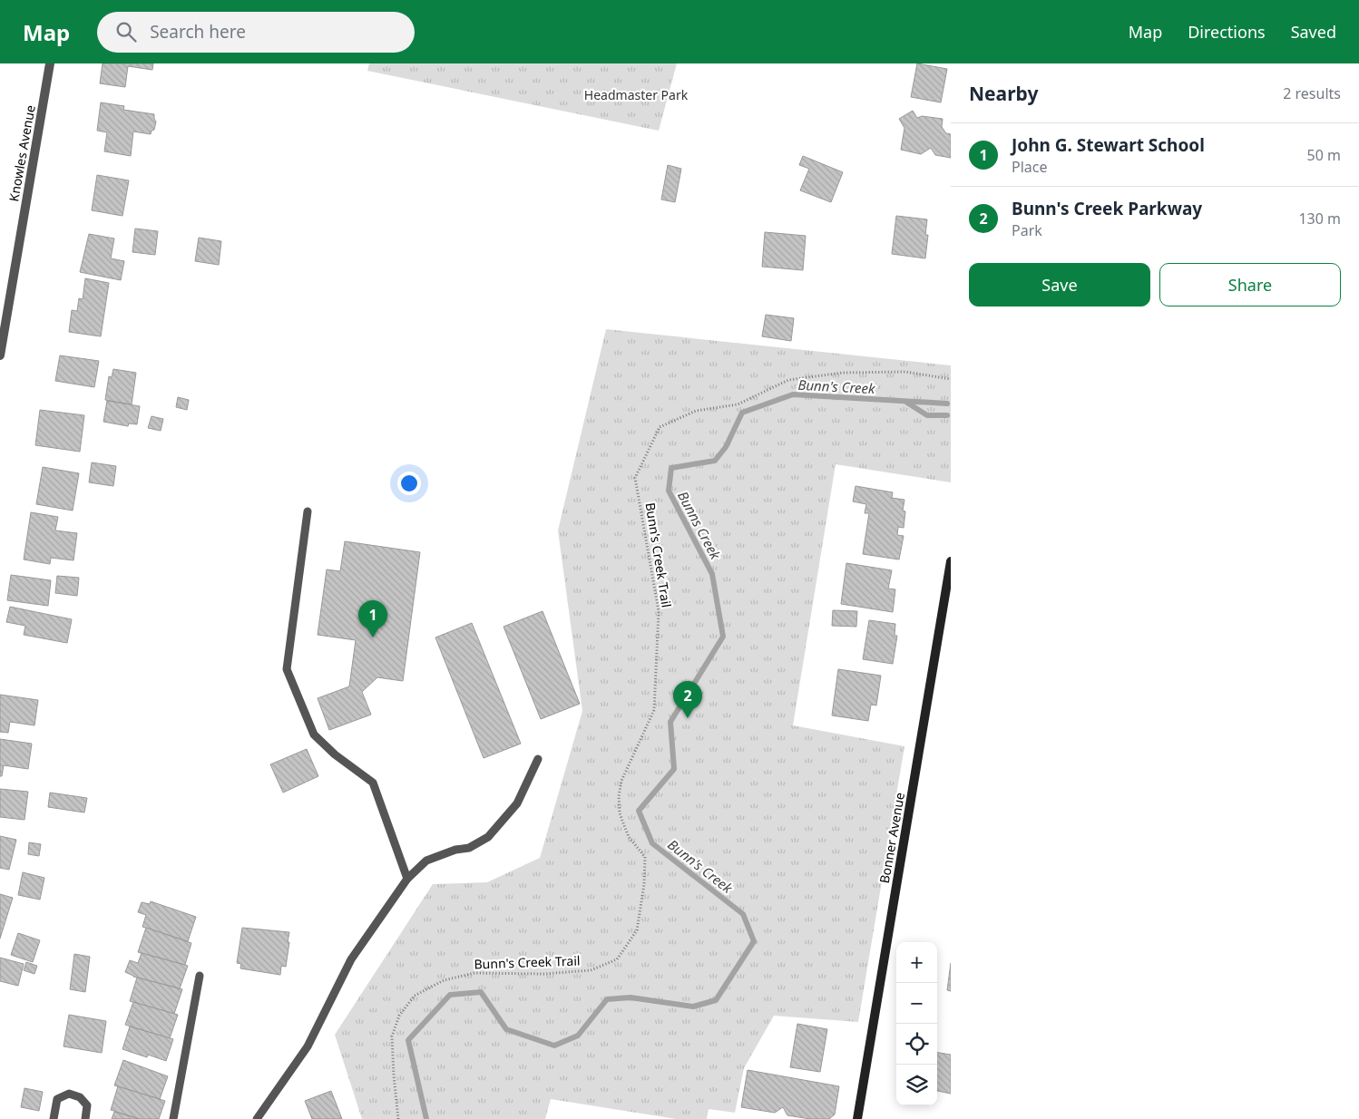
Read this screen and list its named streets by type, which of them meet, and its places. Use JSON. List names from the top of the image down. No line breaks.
{"streets":{"street":["Knowles Avenue","Bonner Avenue"],"path":["Bunn's Creek Trail"]},"water":["Bunn's Creek","Bunns Creek"],"parks":["Headmaster Park"],"page":{"header":"Map","search":"Search here","nav":["Map","Directions","Saved"],"heading":["Nearby","2 results"],"list":[{"mark":"1","name":"John G. Stewart School","note":"Place","value":"50 m"},{"mark":"2","name":"Bunn's Creek Parkway","note":"Park","value":"130 m"}],"buttons":["Save","Share"],"pins":["1","2"],"map_buttons":["+","−"]}}
